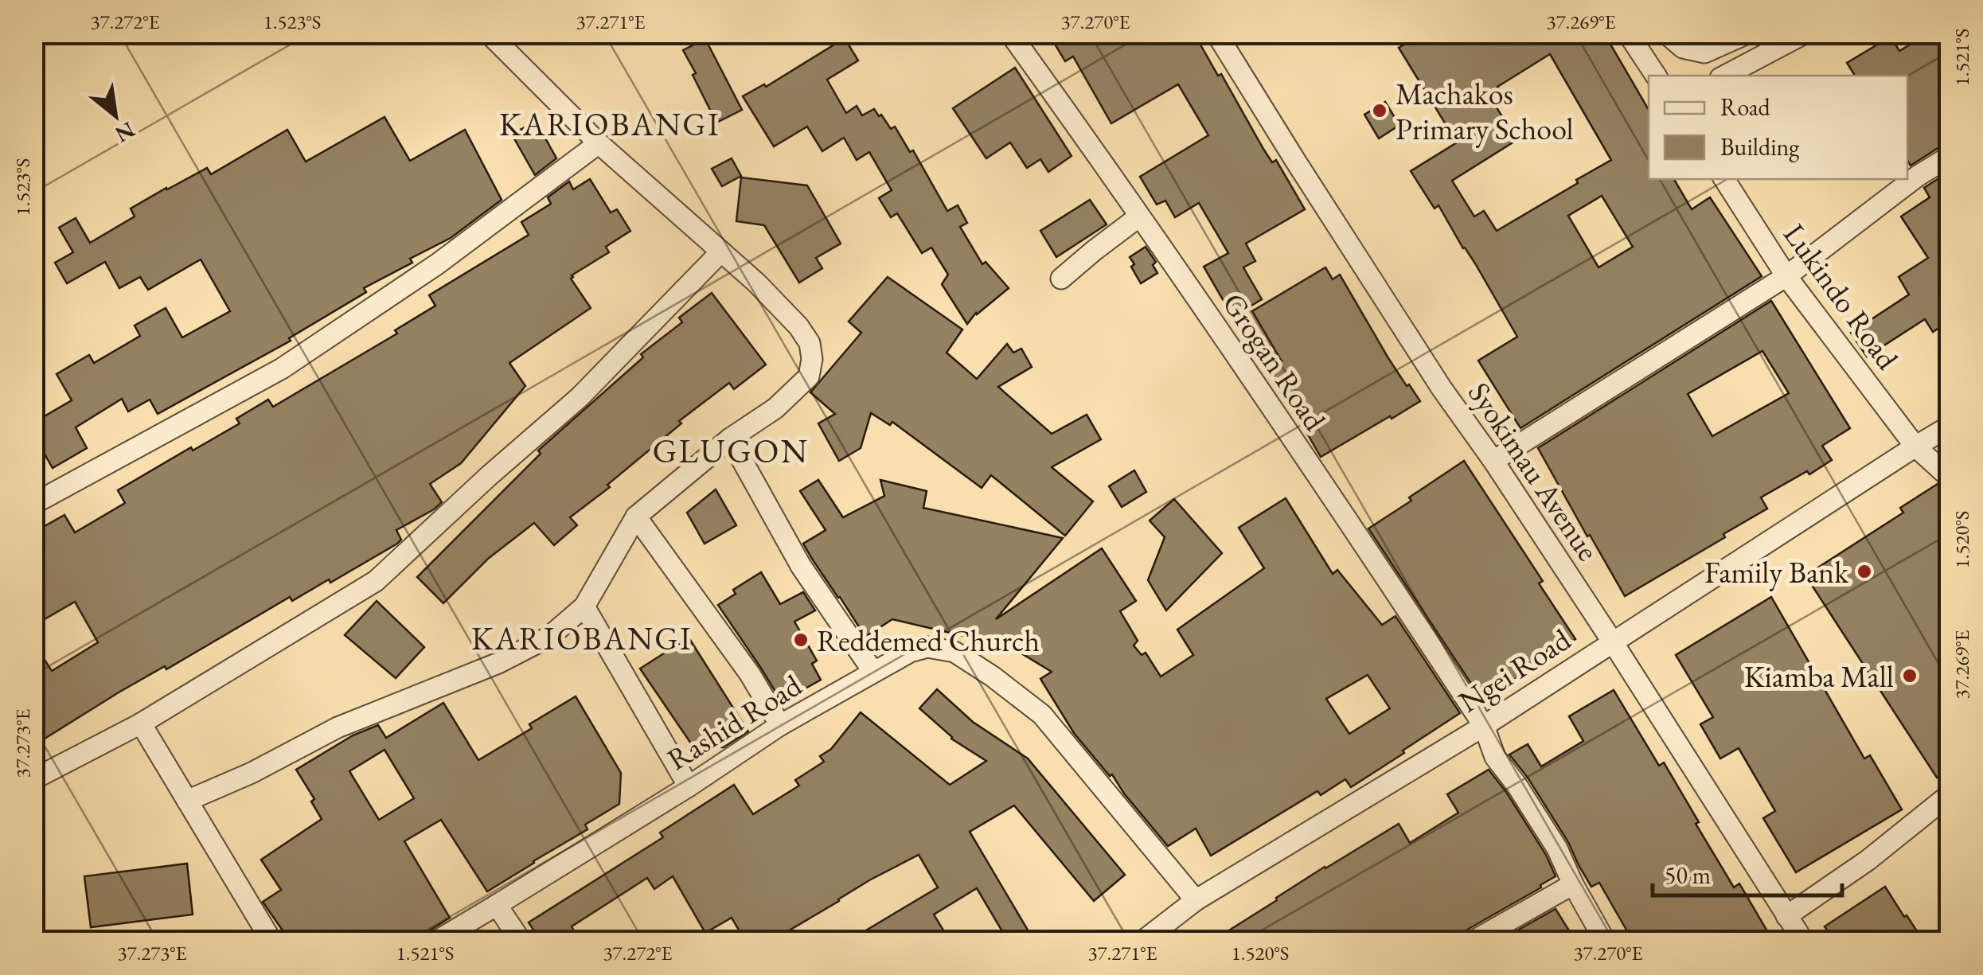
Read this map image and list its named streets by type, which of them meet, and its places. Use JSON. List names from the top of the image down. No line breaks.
{"streets":{"street":["Lukindo Road","Grogan Road","Syokimau Avenue","Ngei Road","Rashid Road"]},"crossings":[["Lukindo Road","Ngei Road"],["Grogan Road","Ngei Road"],["Syokimau Avenue","Ngei Road"],["Ngei Road","Rashid Road"]],"districts":["KARIOBANGI","GLUGON","KARIOBANGI"],"places":["Machakos Primary School","Family Bank","Reddemed Church","Kiamba Mall"],"legend":["Road","Building"],"scale_bar":"50 m","north":"bottom right","coordinates":["37.272°E","1.523°S","37.271°E","37.270°E","37.269°E","1.521°S","1.520°S","37.273°E"]}
